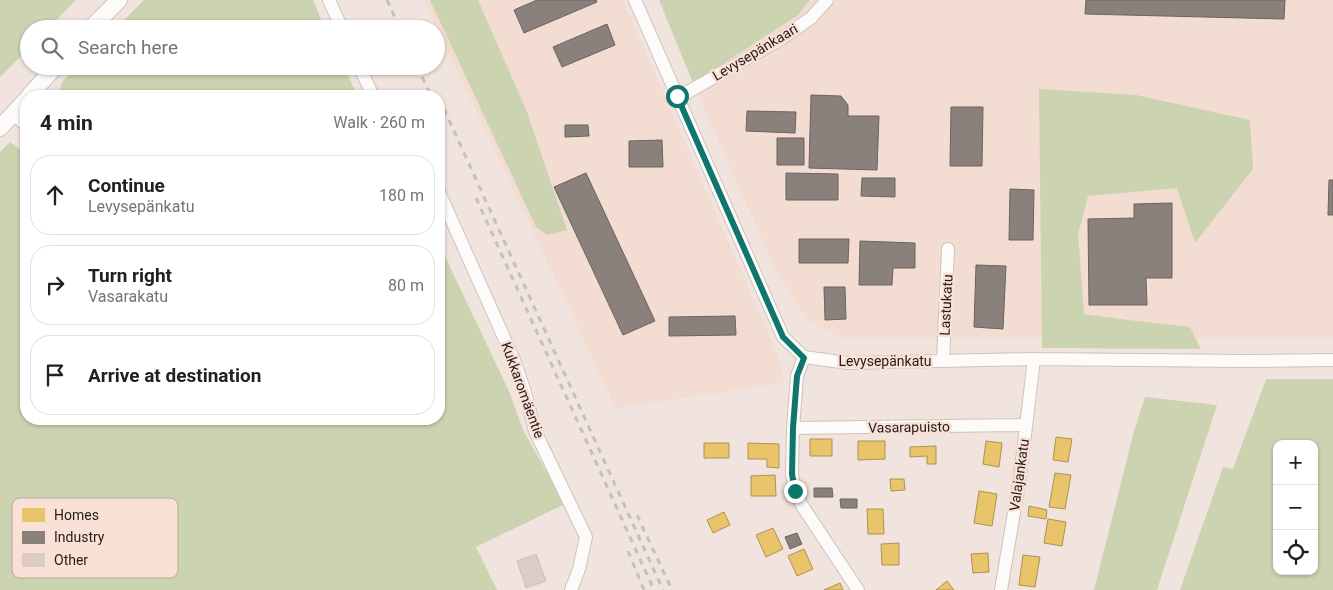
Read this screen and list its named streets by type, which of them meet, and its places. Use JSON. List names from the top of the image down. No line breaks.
{"streets":{"street":["Levysepänkaari","Lastukatu","Levysepänkatu","Kukkaromäentie","Vasarapuisto","Valajankatu"]},"crossings":[["Lastukatu","Levysepänkatu"],["Levysepänkatu","Valajankatu"],["Vasarapuisto","Valajankatu"]],"legend":["Homes","Industry","Other"],"page":{"search":"Search here","heading":["4 min","Walk · 260 m"],"list":[["Continue","Levysepänkatu","180 m"],["Turn right","Vasarakatu","80 m"],"Arrive at destination"],"map_buttons":["+","−"]}}
